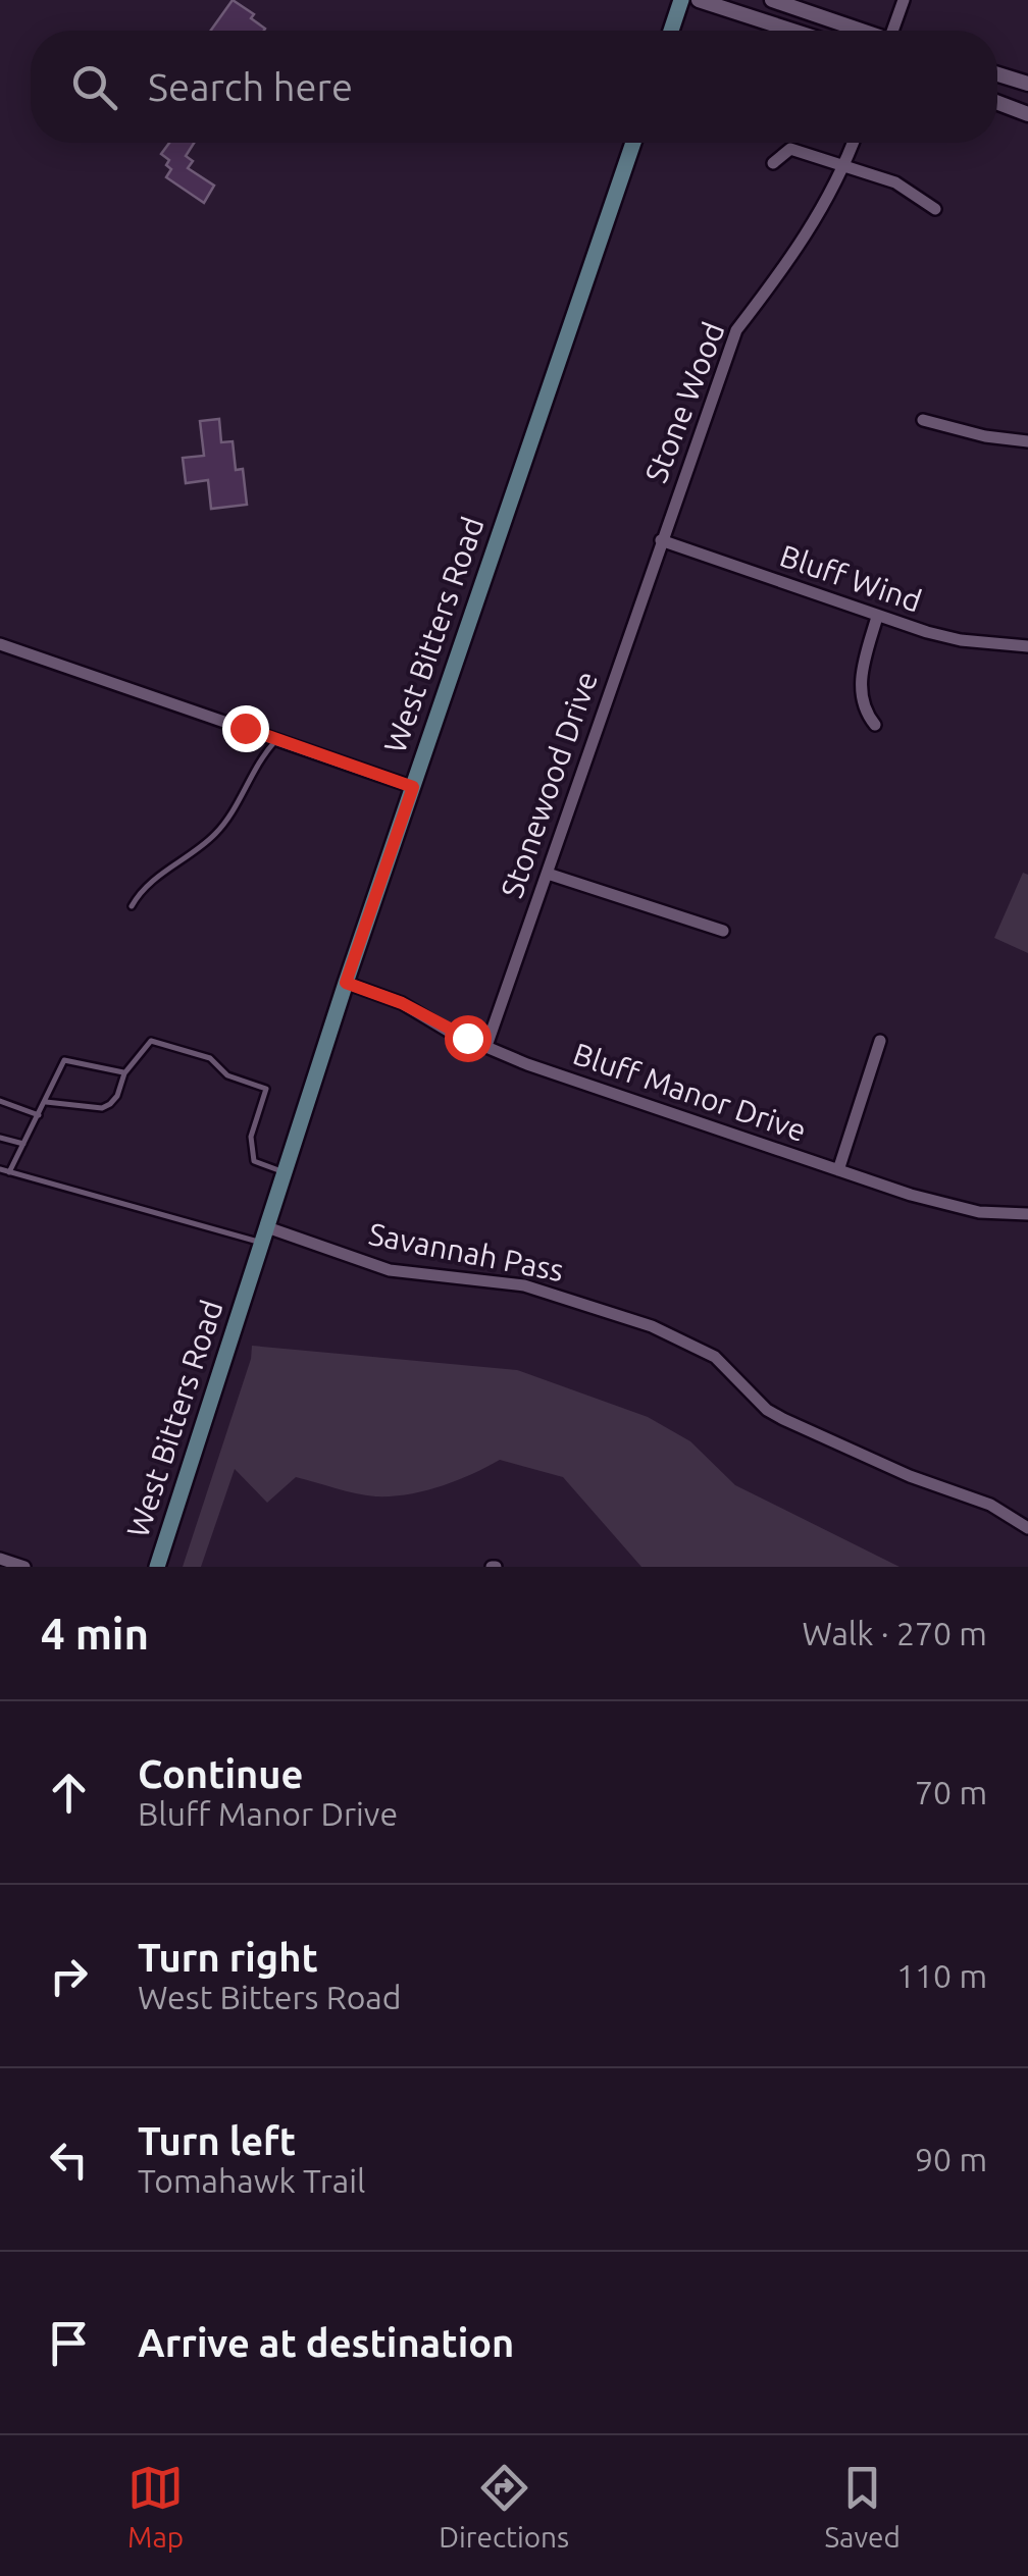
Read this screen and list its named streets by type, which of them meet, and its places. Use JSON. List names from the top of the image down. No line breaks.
{"streets":{"main road":["West Bitters Road"],"street":["Stone Wood","Bluff Wind","Stonewood Drive","Bluff Manor Drive","Savannah Pass"]},"crossings":[["Stone Wood","Bluff Wind"],["Stone Wood","Stonewood Drive"],["Bluff Wind","Stonewood Drive"],["West Bitters Road","Bluff Manor Drive"],["West Bitters Road","Savannah Pass"],["Stonewood Drive","Bluff Manor Drive"]],"page":{"search":"Search here","heading":["4 min","Walk · 270 m"],"list":[["Continue","Bluff Manor Drive","70 m"],["Turn right","West Bitters Road","110 m"],["Turn left","Tomahawk Trail","90 m"],"Arrive at destination"],"nav":["Map","Directions","Saved"]}}
